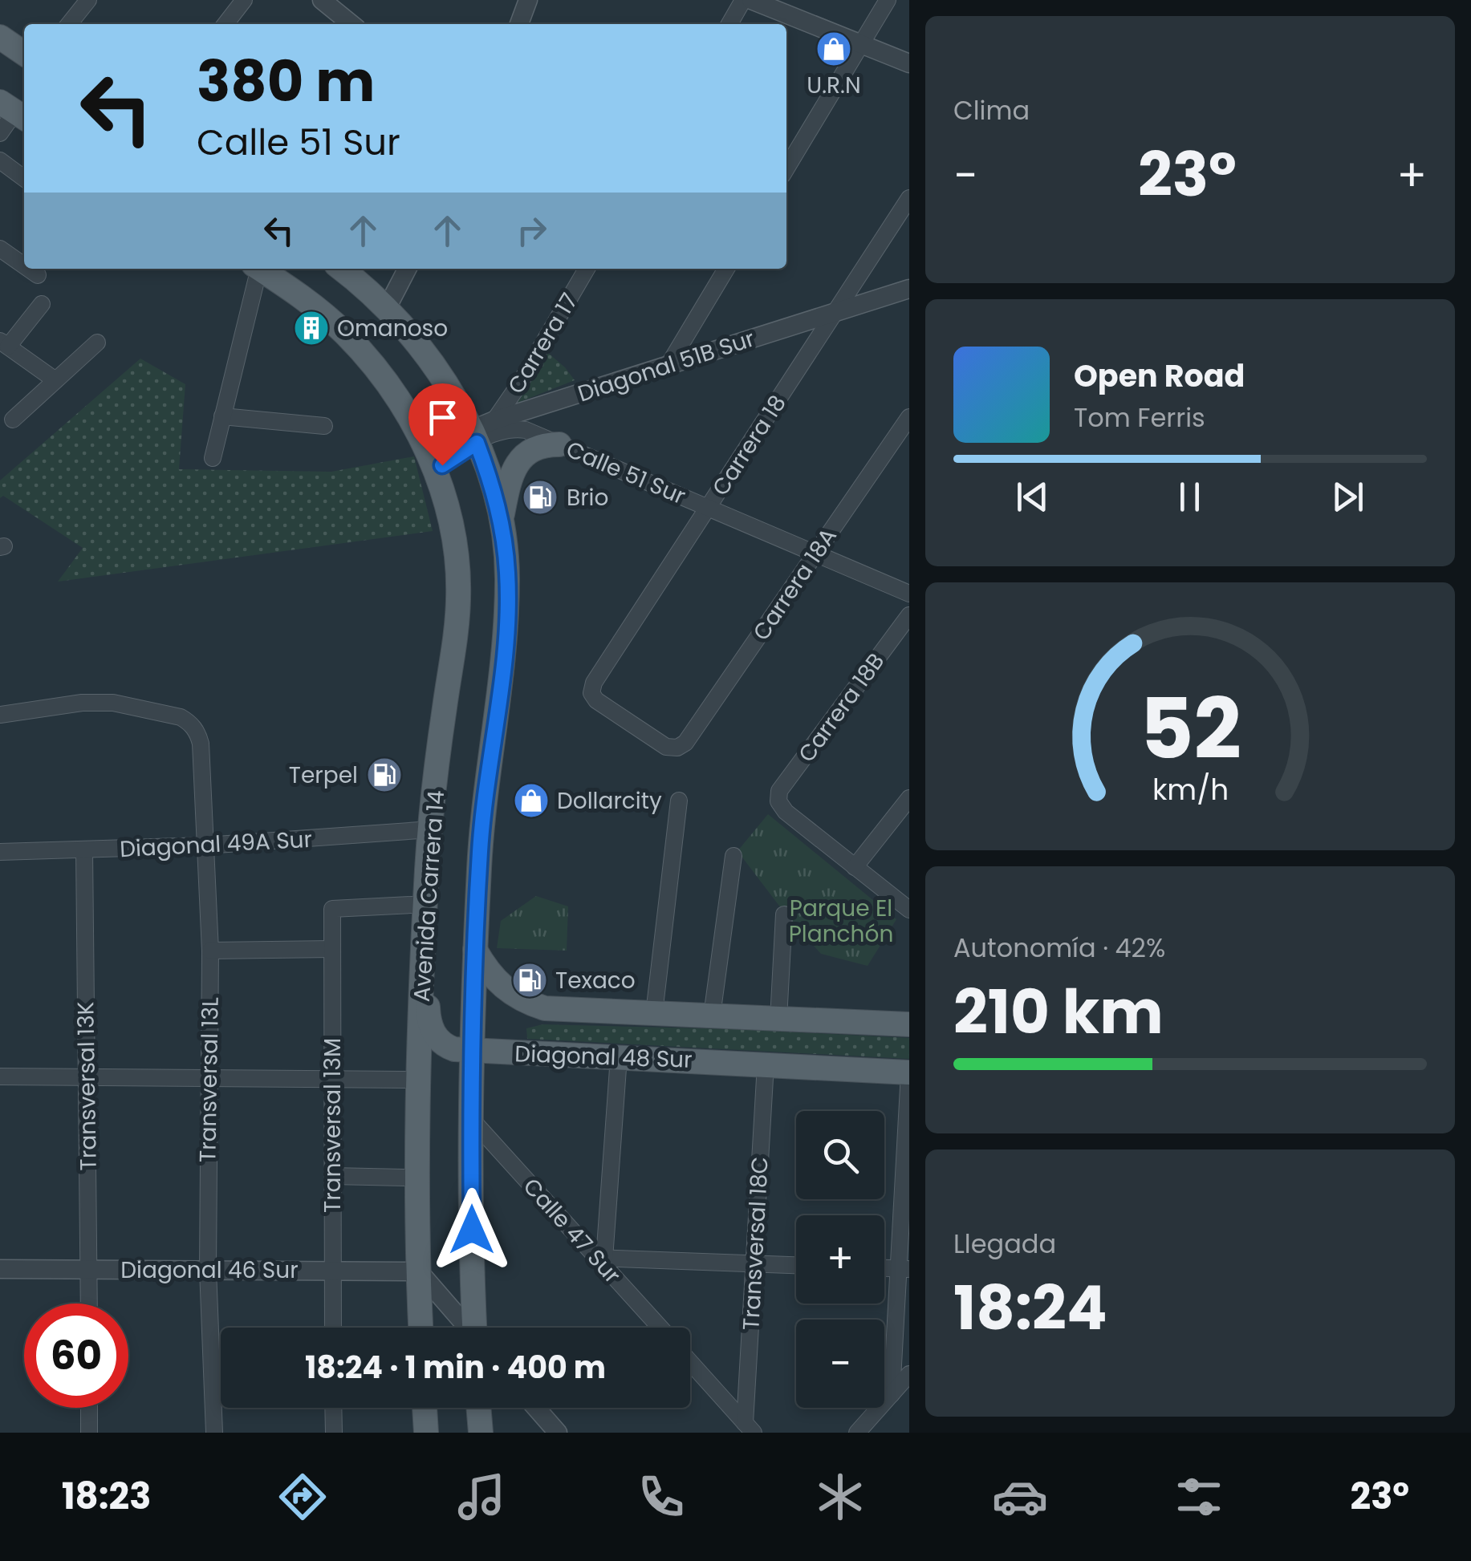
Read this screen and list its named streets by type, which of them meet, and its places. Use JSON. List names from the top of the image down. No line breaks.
{"streets":{"main road":["Avenida Carrera 14","Diagonal 48 Sur"],"street":["Carrera 17","Diagonal 51B Sur","Carrera 18","Calle 51 Sur","Carrera 18A","Carrera 18B","Diagonal 49A Sur","Transversal 13L","Transversal 13K","Transversal 13M","Calle 47 Sur","Transversal 18C","Diagonal 46 Sur"]},"crossings":[["Carrera 17","Diagonal 51B Sur"],["Diagonal 51B Sur","Carrera 18"],["Diagonal 51B Sur","Calle 51 Sur"],["Diagonal 51B Sur","Avenida Carrera 14"],["Carrera 18","Calle 51 Sur"],["Carrera 18","Carrera 18A"],["Calle 51 Sur","Carrera 18A"],["Diagonal 49A Sur","Avenida Carrera 14"],["Diagonal 49A Sur","Transversal 13L"],["Diagonal 49A Sur","Transversal 13K"],["Avenida Carrera 14","Diagonal 48 Sur"],["Avenida Carrera 14","Transversal 13M"],["Avenida Carrera 14","Diagonal 46 Sur"],["Diagonal 48 Sur","Transversal 13M"],["Diagonal 48 Sur","Transversal 18C"],["Transversal 13L","Diagonal 46 Sur"],["Transversal 13K","Diagonal 46 Sur"],["Transversal 13M","Diagonal 46 Sur"],["Calle 47 Sur","Transversal 18C"]],"parks":["Parque El Planchón"],"places":{"shop":["U.R.N","Dollarcity"],"building":["Omanoso"],"fuel station":["Brio","Terpel","Texaco"]},"page":{"tile":["Clima",["Autonomía · 42%","210 km"],["Llegada","18:24"]],"turn":["380 m","Calle 51 Sur"],"heat":["−","23°","+"],"song":["Open Road","Tom Ferris"],"map_buttons":["+","−"],"limit":"60","trip":"18:24 · 1 min · 400 m","tabs":["18:23","23°"],"gauge":["52","km/h"]}}
